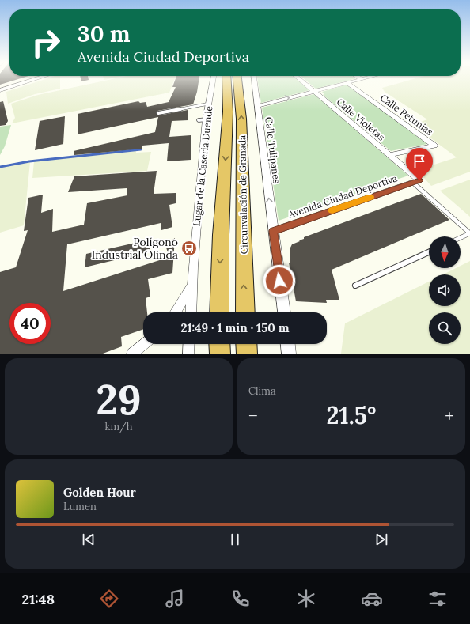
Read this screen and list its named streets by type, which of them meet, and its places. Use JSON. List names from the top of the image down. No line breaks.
{"streets":{"highway":["Circunvalación de Granada"],"street":["Calle Petunias","Calle Violetas","Calle Tulipanes","Lugar de la Caseria Duende","Avenida Ciudad Deportiva"]},"crossings":[["Calle Petunias","Calle Violetas"],["Calle Violetas","Avenida Ciudad Deportiva"],["Calle Tulipanes","Avenida Ciudad Deportiva"]],"one_way":["Calle Tulipanes"],"places":{"bus stop":["Polígono Industrial Olinda"]},"north":"bottom","page":{"turn":["30 m","Avenida Ciudad Deportiva"],"limit":"40","trip":"21:49 · 1 min · 150 m","tile":[["29","km/h"],"Clima"],"heat":["−","21.5°","+"],"song":["Golden Hour","Lumen"],"tabs":"21:48"}}
